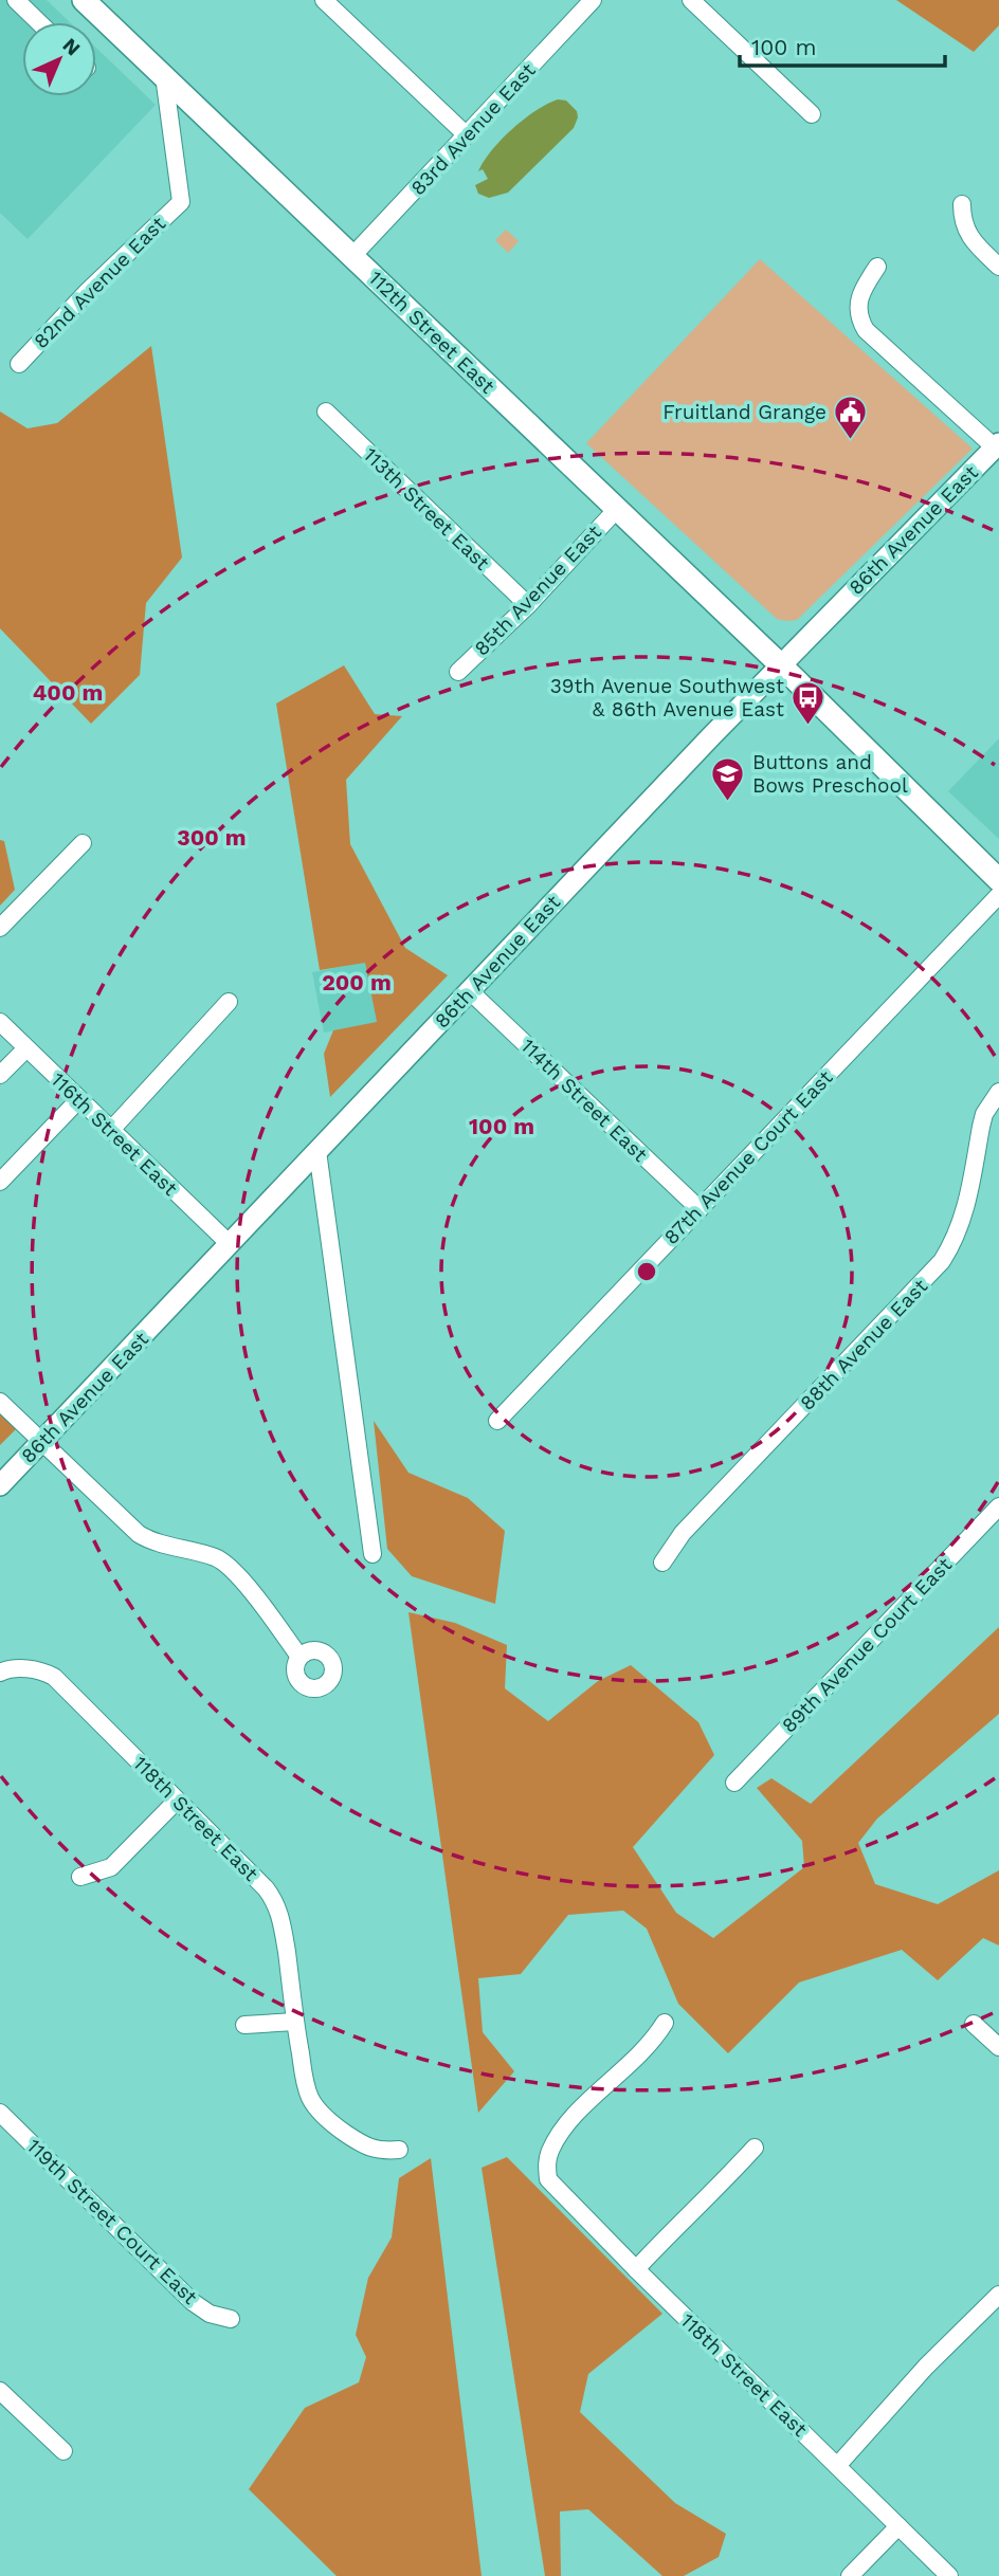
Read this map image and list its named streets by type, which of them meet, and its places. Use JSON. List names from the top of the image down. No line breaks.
{"streets":{"main road":["112th Street East"],"street":["83rd Avenue East","82nd Avenue East","113th Street East","86th Avenue East","85th Avenue East","114th Street East","116th Street East","87th Avenue Court East","88th Avenue East","89th Avenue Court East","118th Street East","119th Street Court East"]},"crossings":[["83rd Avenue East","112th Street East"],["82nd Avenue East","112th Street East"],["112th Street East","86th Avenue East"],["112th Street East","85th Avenue East"],["113th Street East","85th Avenue East"],["86th Avenue East","114th Street East"],["86th Avenue East","116th Street East"],["114th Street East","87th Avenue Court East"]],"places":{"public building":["Fruitland Grange"],"bus stop":["39th Avenue Southwest & 86th Avenue East"],"school or university":["Buttons and Bows Preschool"]},"scale_bar":"100 m","north":"top right","rings":["400 m","300 m","200 m","100 m"]}
